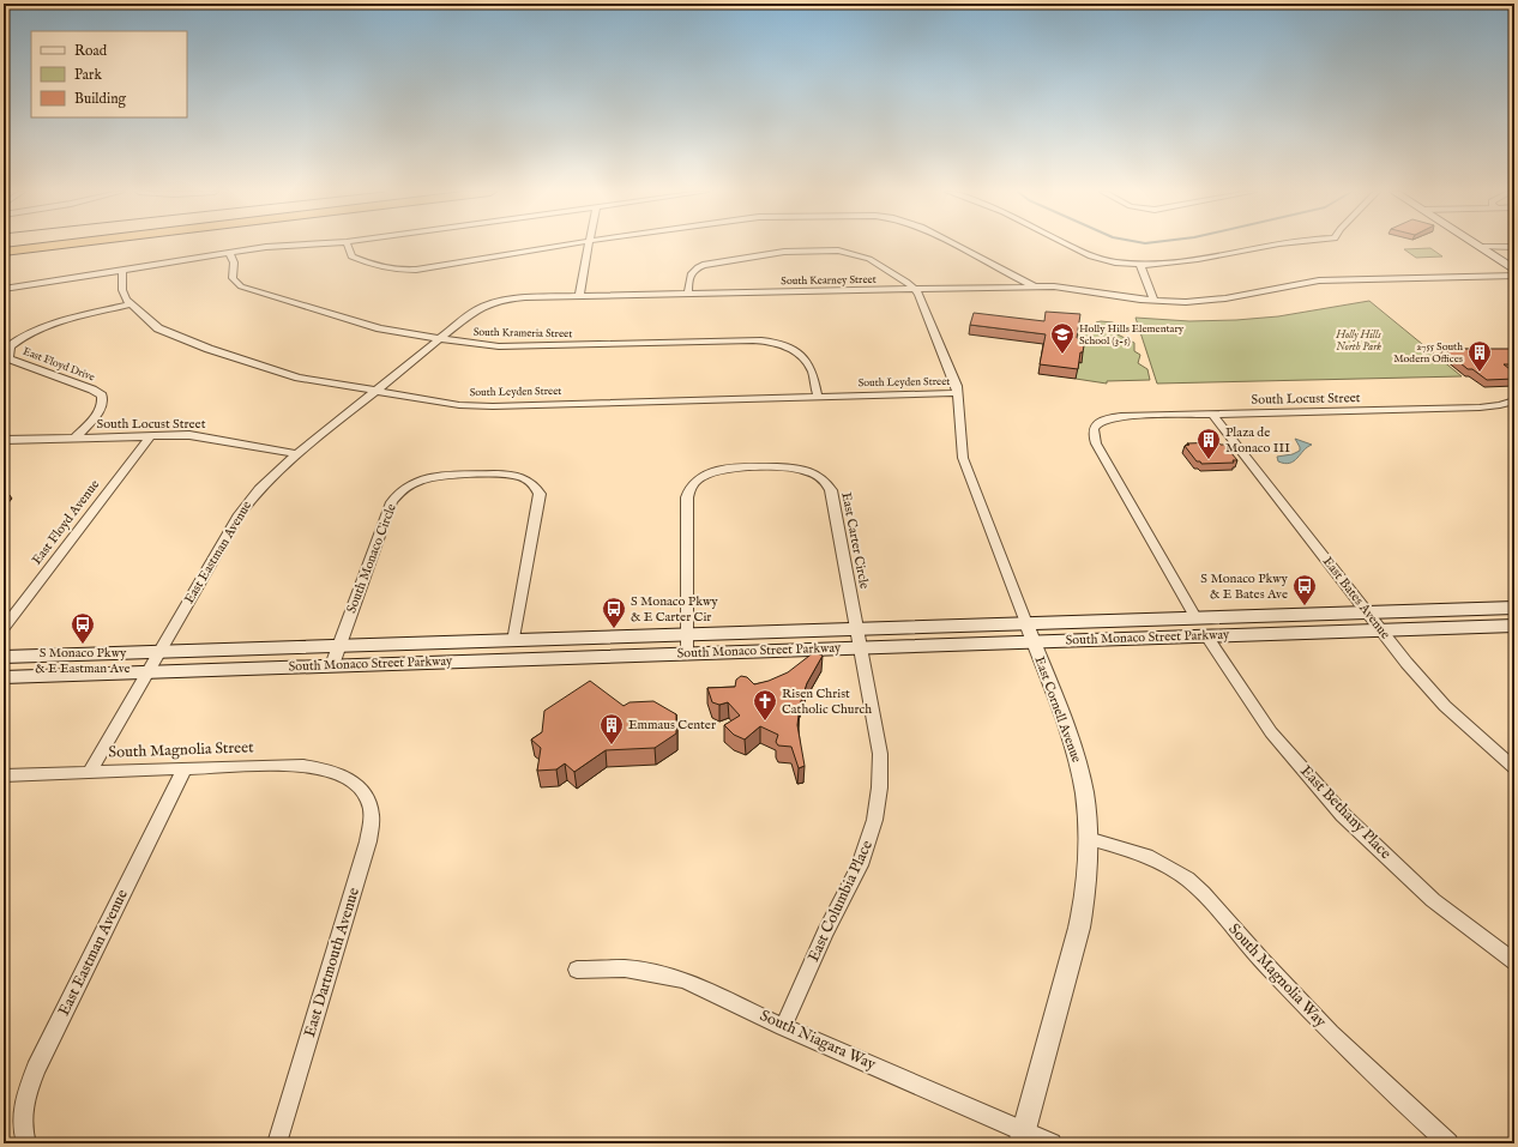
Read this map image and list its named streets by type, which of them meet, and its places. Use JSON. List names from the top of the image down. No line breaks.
{"streets":{"main road":["South Monaco Street Parkway"],"street":["South Kearney Street","South Krameria Street","East Floyd Drive","South Leyden Street","South Locust Street","East Floyd Avenue","East Carter Circle","East Eastman Avenue","South Monaco Circle","East Bates Avenue","East Cornell Avenue","South Magnolia Street","East Bethany Place","East Columbia Place","East Dartmouth Avenue","South Magnolia Way","South Niagara Way"]},"crossings":[["South Kearney Street","South Krameria Street"],["South Kearney Street","East Eastman Avenue"],["South Kearney Street","East Cornell Avenue"],["South Krameria Street","South Leyden Street"],["South Krameria Street","East Eastman Avenue"],["East Floyd Drive","South Leyden Street"],["East Floyd Drive","South Locust Street"],["South Leyden Street","East Eastman Avenue"],["South Leyden Street","East Cornell Avenue"],["South Locust Street","East Floyd Avenue"],["South Locust Street","East Eastman Avenue"],["South Locust Street","East Bates Avenue"],["South Locust Street","South Monaco Street Parkway"],["East Carter Circle","South Monaco Street Parkway"],["East Carter Circle","East Columbia Place"],["East Eastman Avenue","South Monaco Street Parkway"],["East Eastman Avenue","South Magnolia Street"],["South Monaco Circle","South Monaco Street Parkway"],["East Bates Avenue","South Monaco Street Parkway"],["South Monaco Street Parkway","East Cornell Avenue"],["South Monaco Street Parkway","East Bethany Place"],["South Monaco Street Parkway","East Columbia Place"],["East Cornell Avenue","South Magnolia Way"],["East Cornell Avenue","South Niagara Way"],["South Magnolia Street","East Dartmouth Avenue"],["East Columbia Place","South Niagara Way"]],"parks":["Holly Hills North Park"],"places":{"school or university":["Holly Hills Elementary School (3-5)"],"building":["2755 South Modern Offices","Plaza de Monaco III","Emmaus Center"],"bus stop":["S Monaco Pkwy & E Bates Ave","S Monaco Pkwy & E Carter Cir","S Monaco Pkwy & E Eastman Ave"],"church":["Risen Christ Catholic Church"]},"legend":["Road","Park","Building"]}
